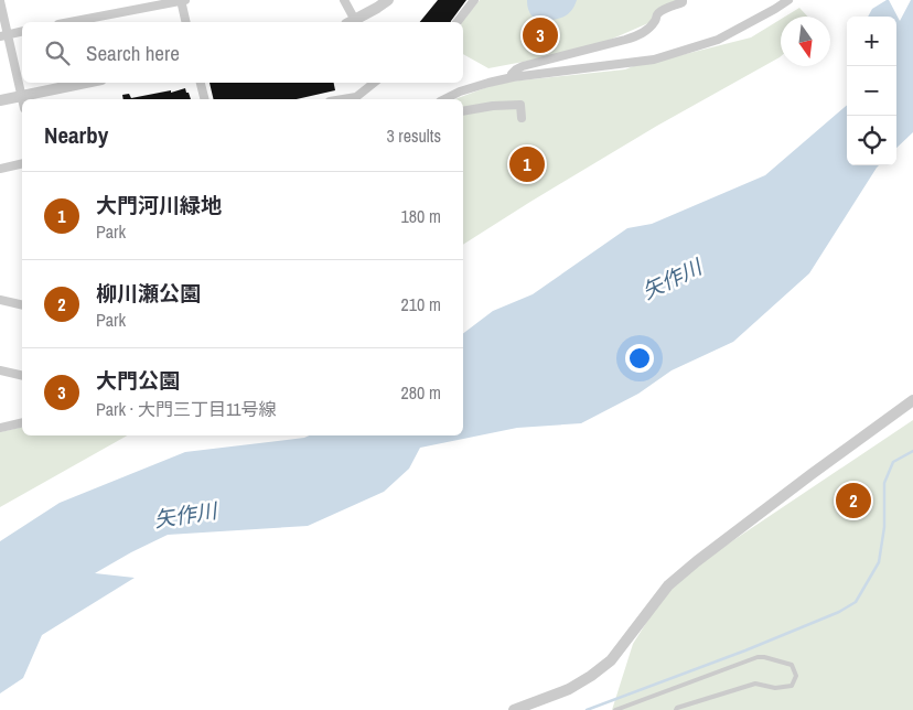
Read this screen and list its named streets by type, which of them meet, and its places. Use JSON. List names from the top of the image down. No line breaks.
{"water":["矢作川"],"north":"bottom","page":{"pins":["3","1","2"],"map_buttons":["+","−"],"search":"Search here","heading":["Nearby","3 results"],"list":[{"mark":"1","name":"大門河川緑地","note":"Park","value":"180 m"},{"mark":"2","name":"柳川瀬公園","note":"Park","value":"210 m"},{"mark":"3","name":"大門公園","note":"Park · 大門三丁目11号線","value":"280 m"}]}}
